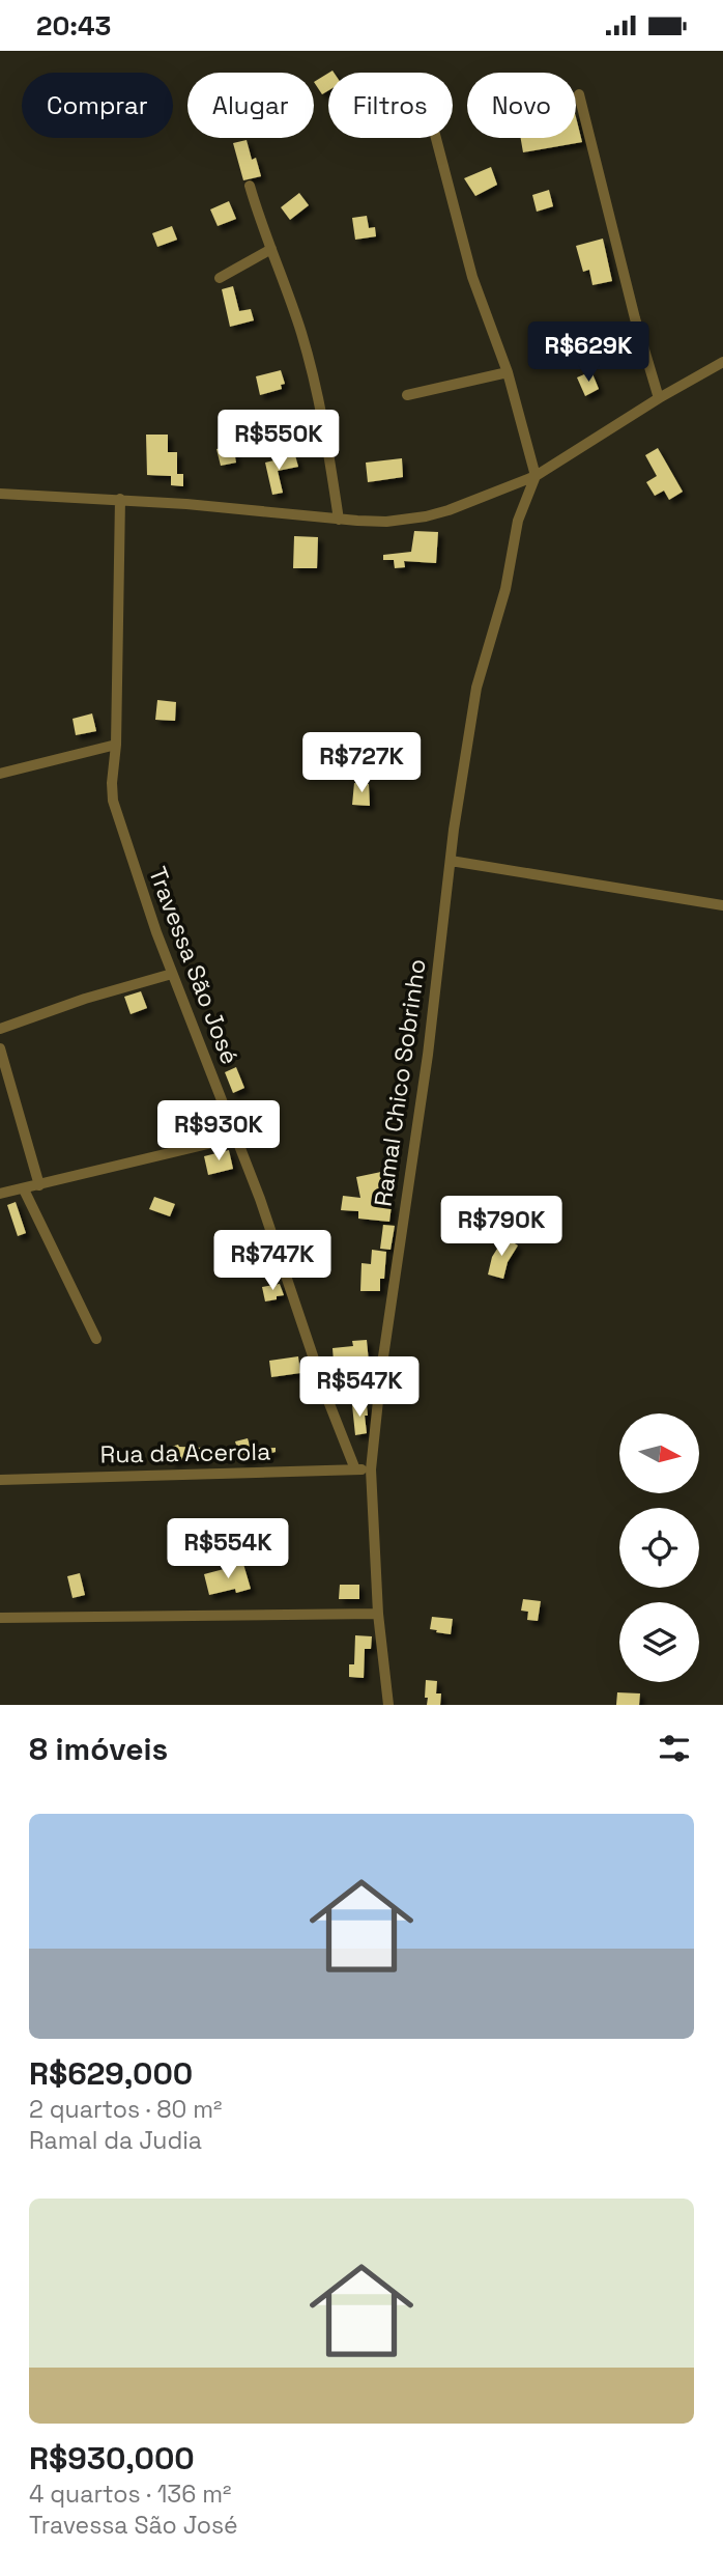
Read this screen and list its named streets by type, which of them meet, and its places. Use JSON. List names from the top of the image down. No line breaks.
{"streets":{"street":["Travessa São José","Ramal Chico Sobrinho","Rua da Acerola"]},"crossings":[["Travessa São José","Rua da Acerola"],["Ramal Chico Sobrinho","Rua da Acerola"]],"north":"right","page":{"status":"20:43","chip":["Comprar","Alugar","Filtros","Novo"],"price":["R$629K","R$550K","R$727K","R$930K","R$790K","R$747K","R$547K","R$554K"],"heading":"8 imóveis","list":[{"name":"R$629,000","note":"2 quartos · 80 m² · Ramal da Judia"},{"name":"R$930,000","note":"4 quartos · 136 m² · Travessa São José"}]}}
